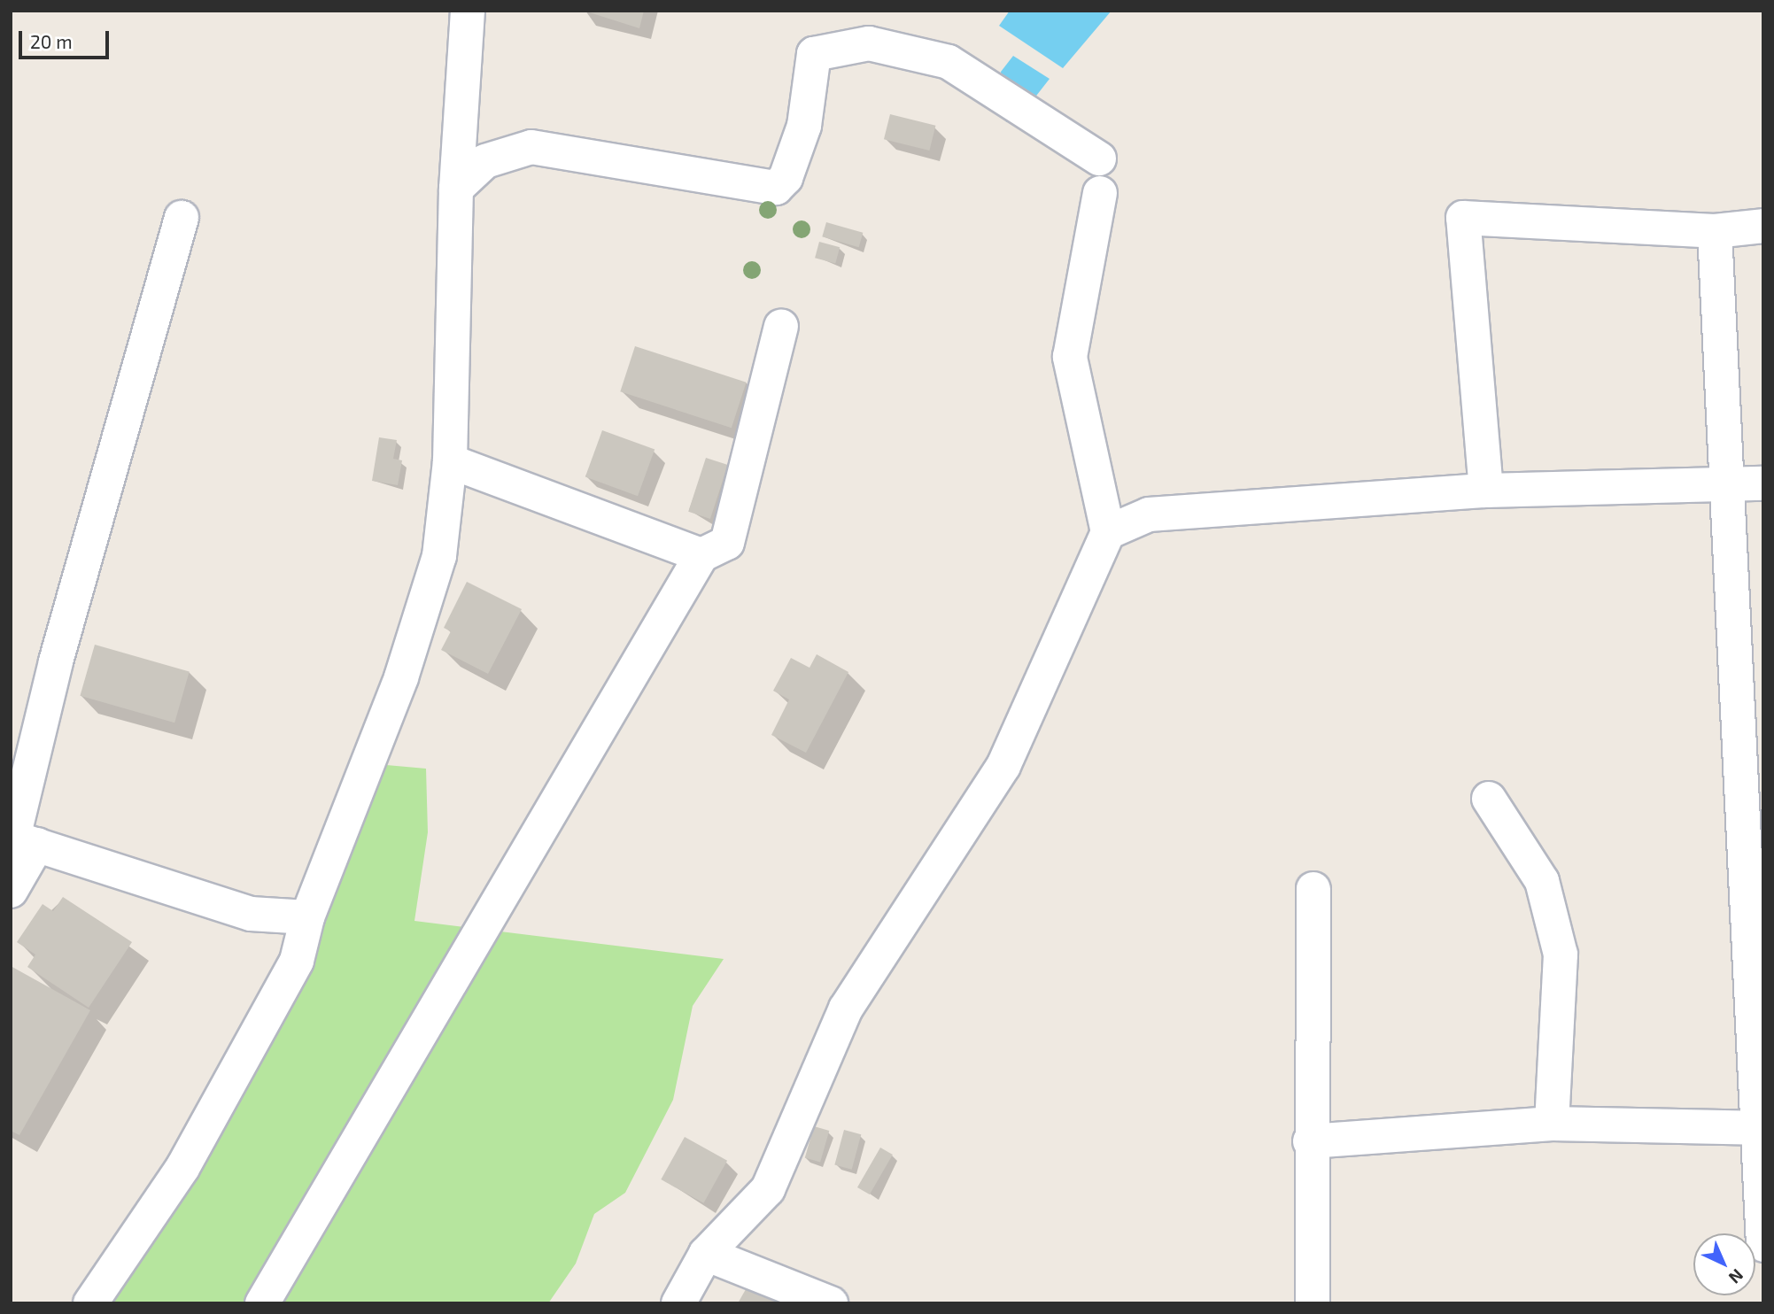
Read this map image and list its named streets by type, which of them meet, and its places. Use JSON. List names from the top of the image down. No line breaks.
{"scale_bar":"20 m","north":"bottom right"}
